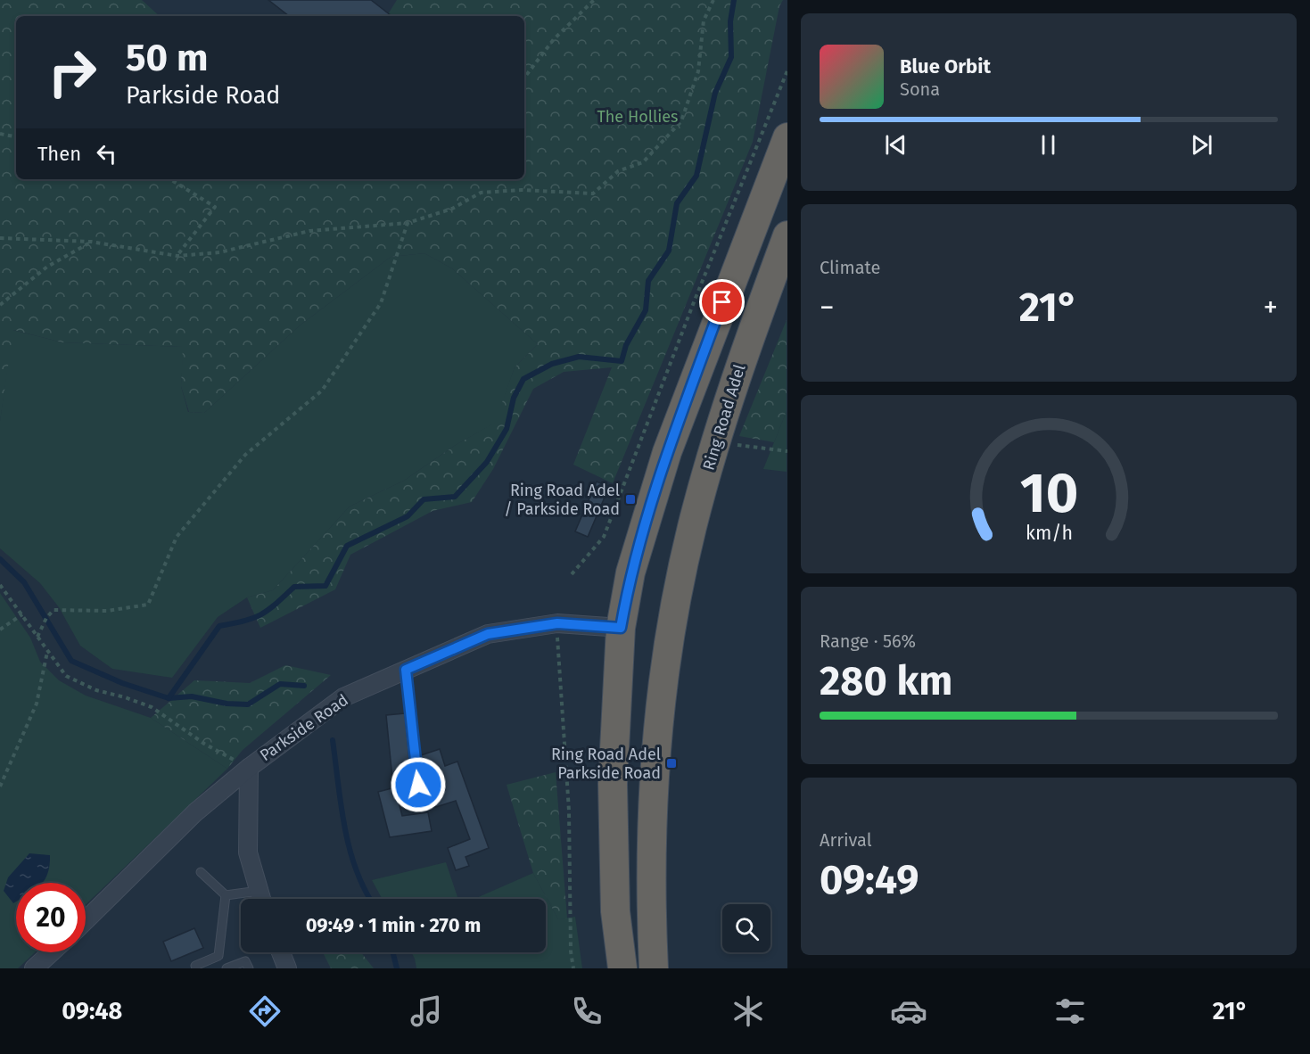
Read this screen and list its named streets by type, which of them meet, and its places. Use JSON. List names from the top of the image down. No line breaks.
{"streets":{"highway":["Ring Road Adel"],"street":["Parkside Road"]},"parks":["The Hollies"],"places":{"transit":["Ring Road Adel / Parkside Road","Ring Road Adel Parkside Road"]},"page":{"turn":["50 m","Parkside Road"],"song":["Blue Orbit","Sona"],"then":"Then","tile":["Climate",["Range · 56%","280 km"],["Arrival","09:49"]],"heat":["−","21°","+"],"limit":"20","trip":"09:49 · 1 min · 270 m","tabs":["09:48","21°"],"gauge":["10","km/h"]}}
